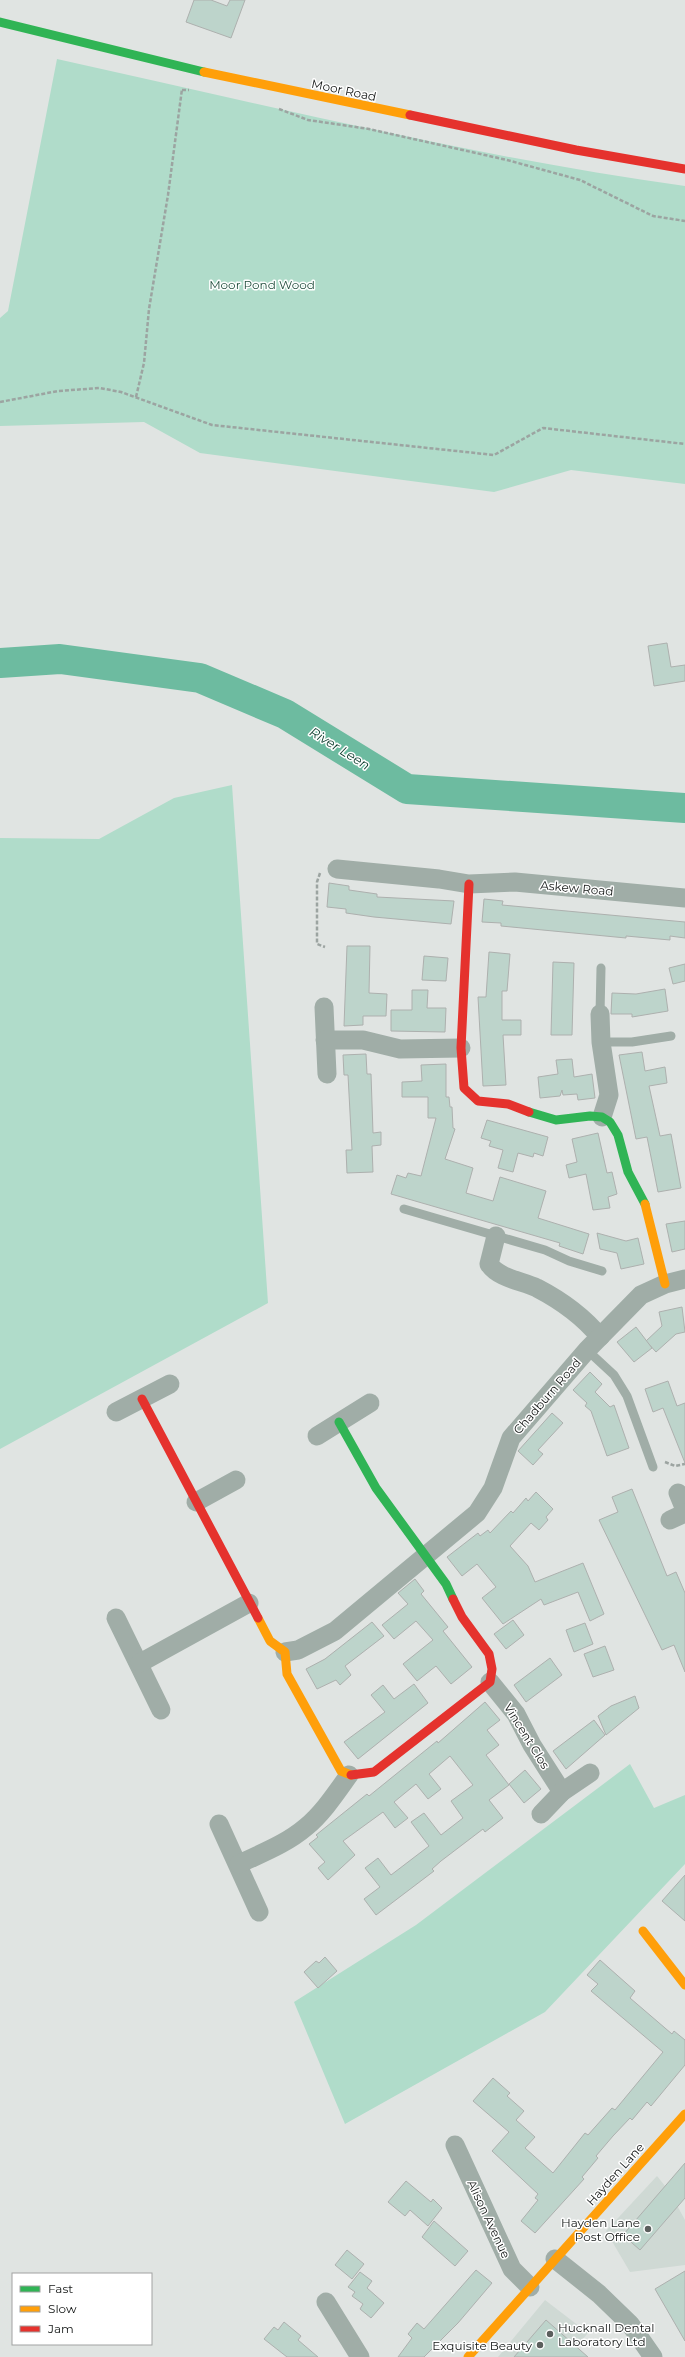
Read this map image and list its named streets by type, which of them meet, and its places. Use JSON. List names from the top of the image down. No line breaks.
{"streets":{"street":["Moor Road","Askew Road","Chadburn Road","Vincent Clos","Hayden Lane","Alison Avenue"]},"crossings":[["Hayden Lane","Alison Avenue"]],"water":["River Leen"],"parks":["Moor Pond Wood"],"places":["Hayden Lane Post Office","Hucknall Dental Laboratory Ltd","Exquisite Beauty"],"legend":["Fast","Slow","Jam"]}
